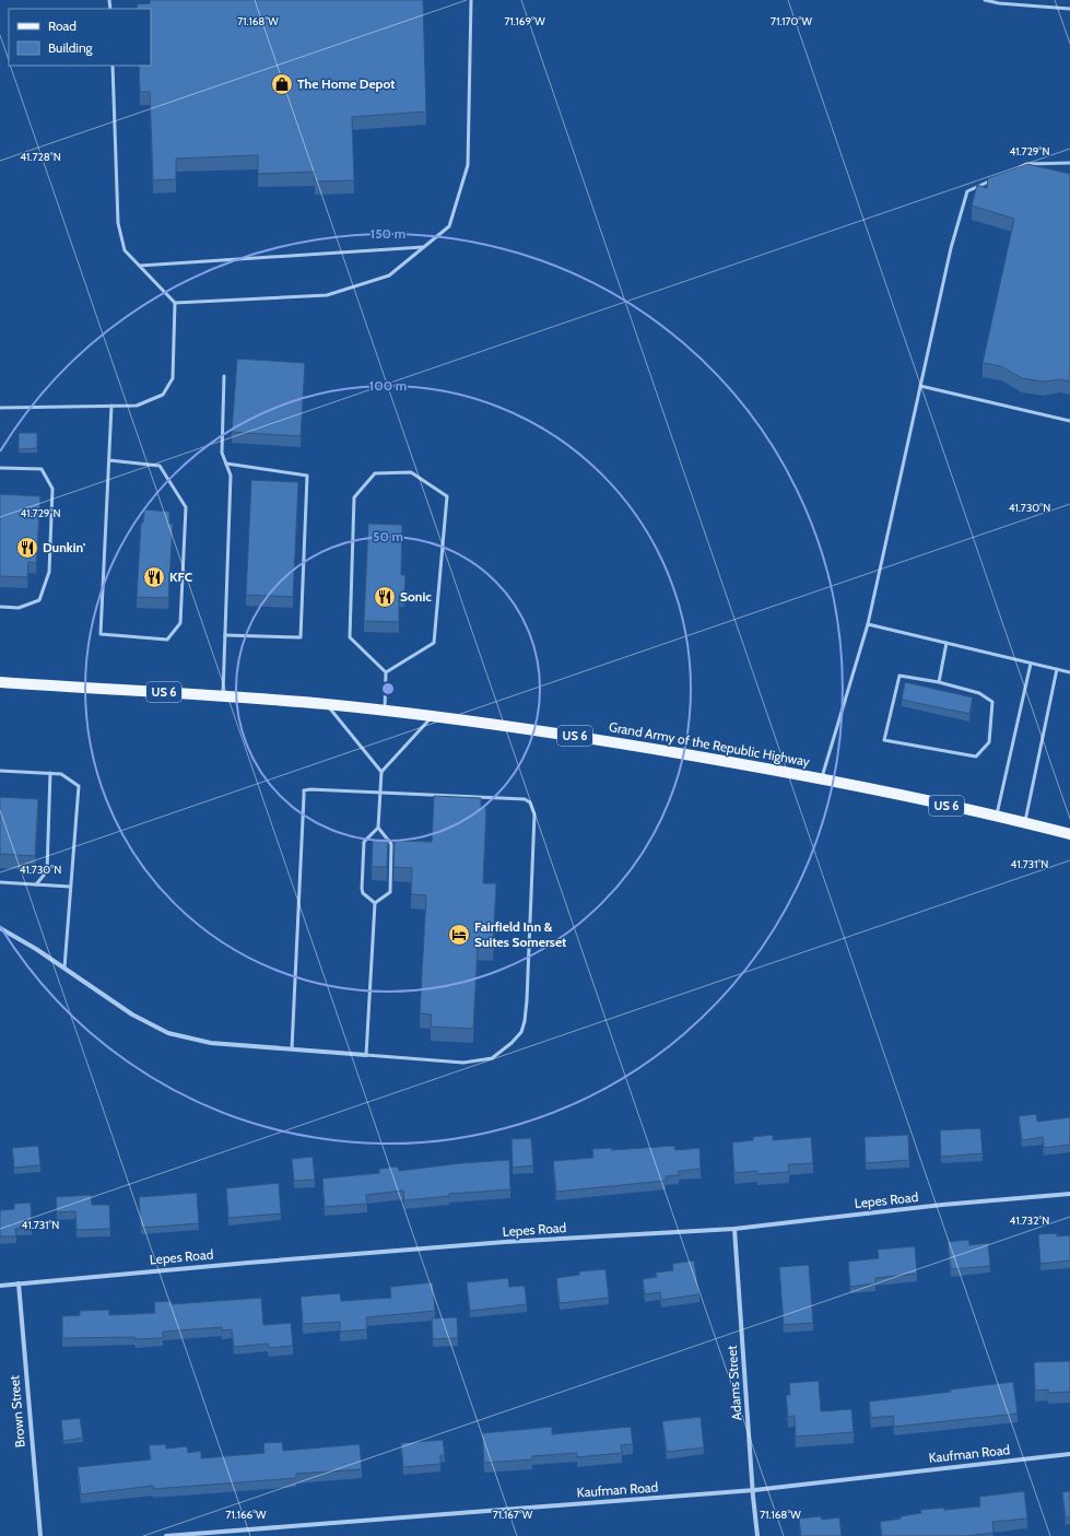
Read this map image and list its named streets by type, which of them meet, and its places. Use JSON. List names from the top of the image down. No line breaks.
{"streets":{"main road":["US 6","Grand Army of the Republic Highway"],"street":["Lepes Road","Adams Street","Brown Street","Kaufman Road"]},"crossings":[["Lepes Road","Adams Street"],["Lepes Road","Brown Street"],["Adams Street","Kaufman Road"]],"places":{"shop":["The Home Depot"],"restaurant":["Dunkin'","KFC","Sonic"],"hotel":["Fairfield Inn & Suites Somerset"]},"legend":["Road","Building"],"coordinates":["71.168°W","71.169°W","71.170°W","41.729°N","41.728°N","41.730°N","41.731°N","41.732°N","71.166°W","71.167°W"],"rings":["150 m","100 m","50 m"]}
